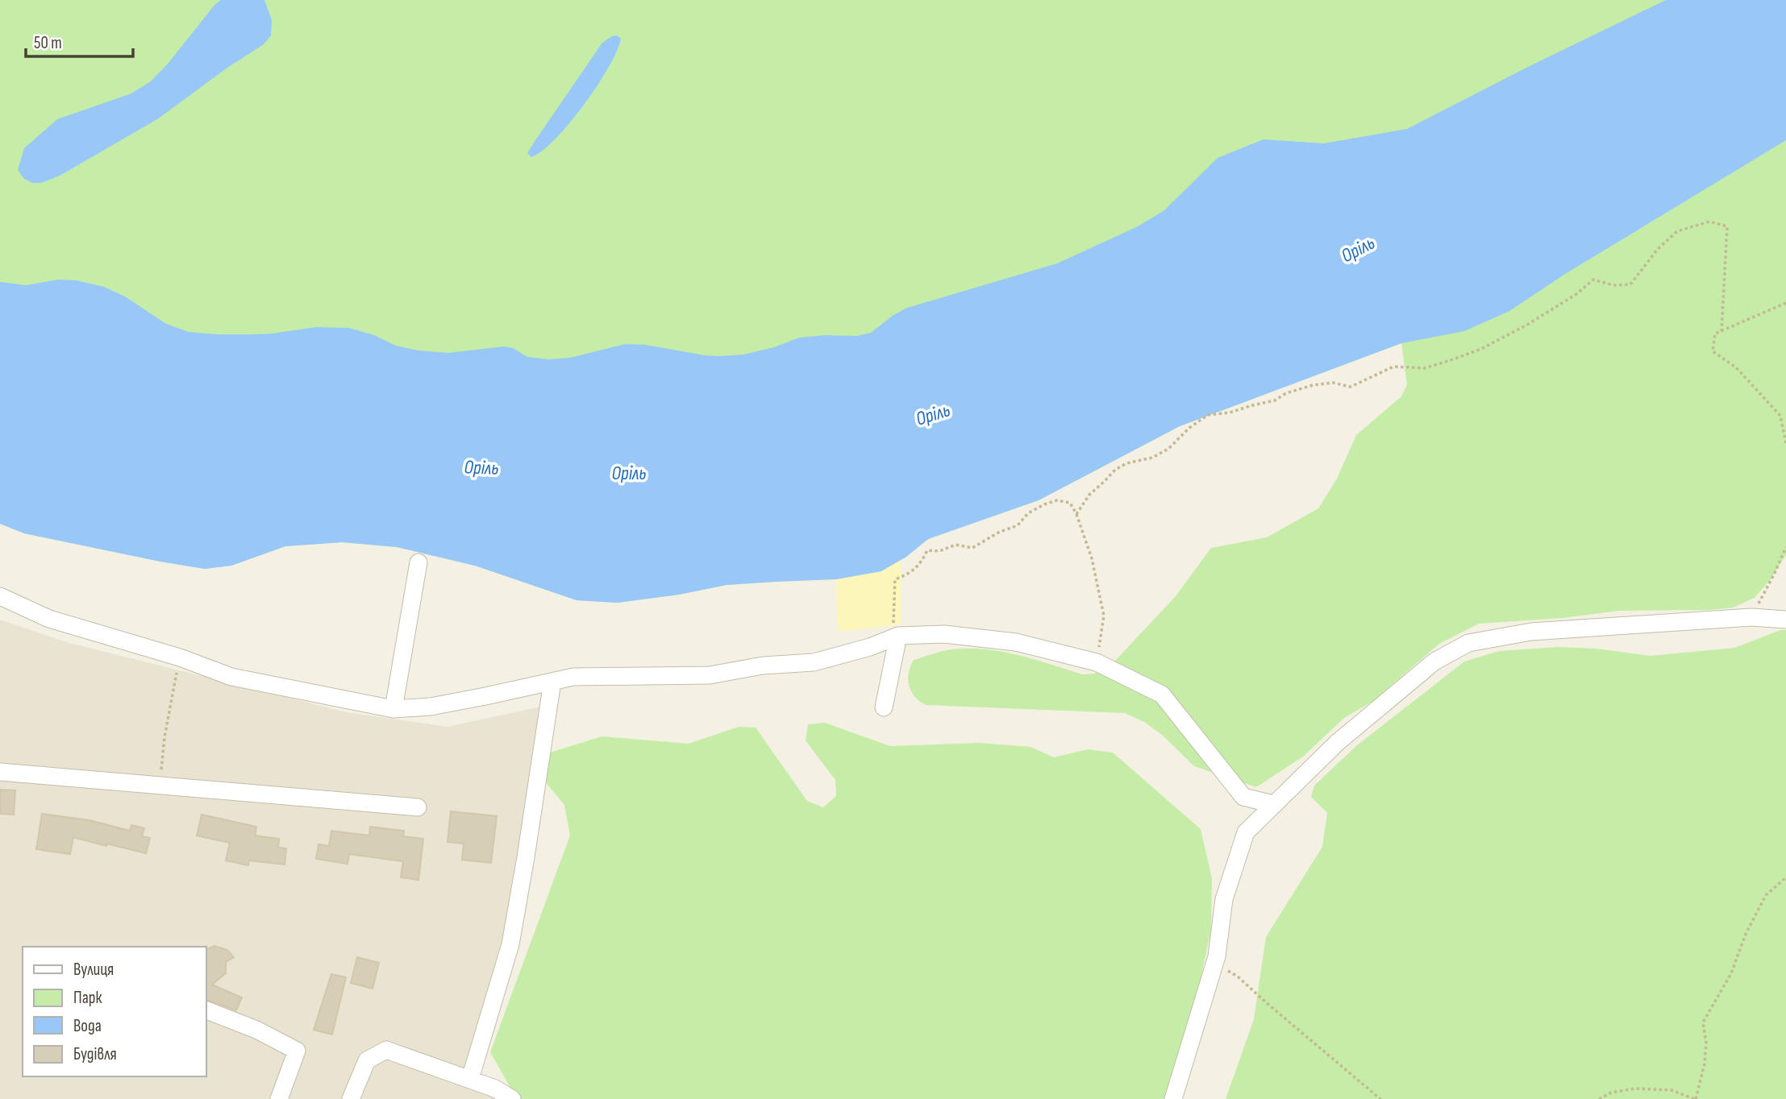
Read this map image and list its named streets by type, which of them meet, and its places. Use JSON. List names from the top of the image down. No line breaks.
{"water":["Оріль","Орiль"],"legend":["Вулиця","Парк","Вода","Будівля"],"scale_bar":"50 m"}
